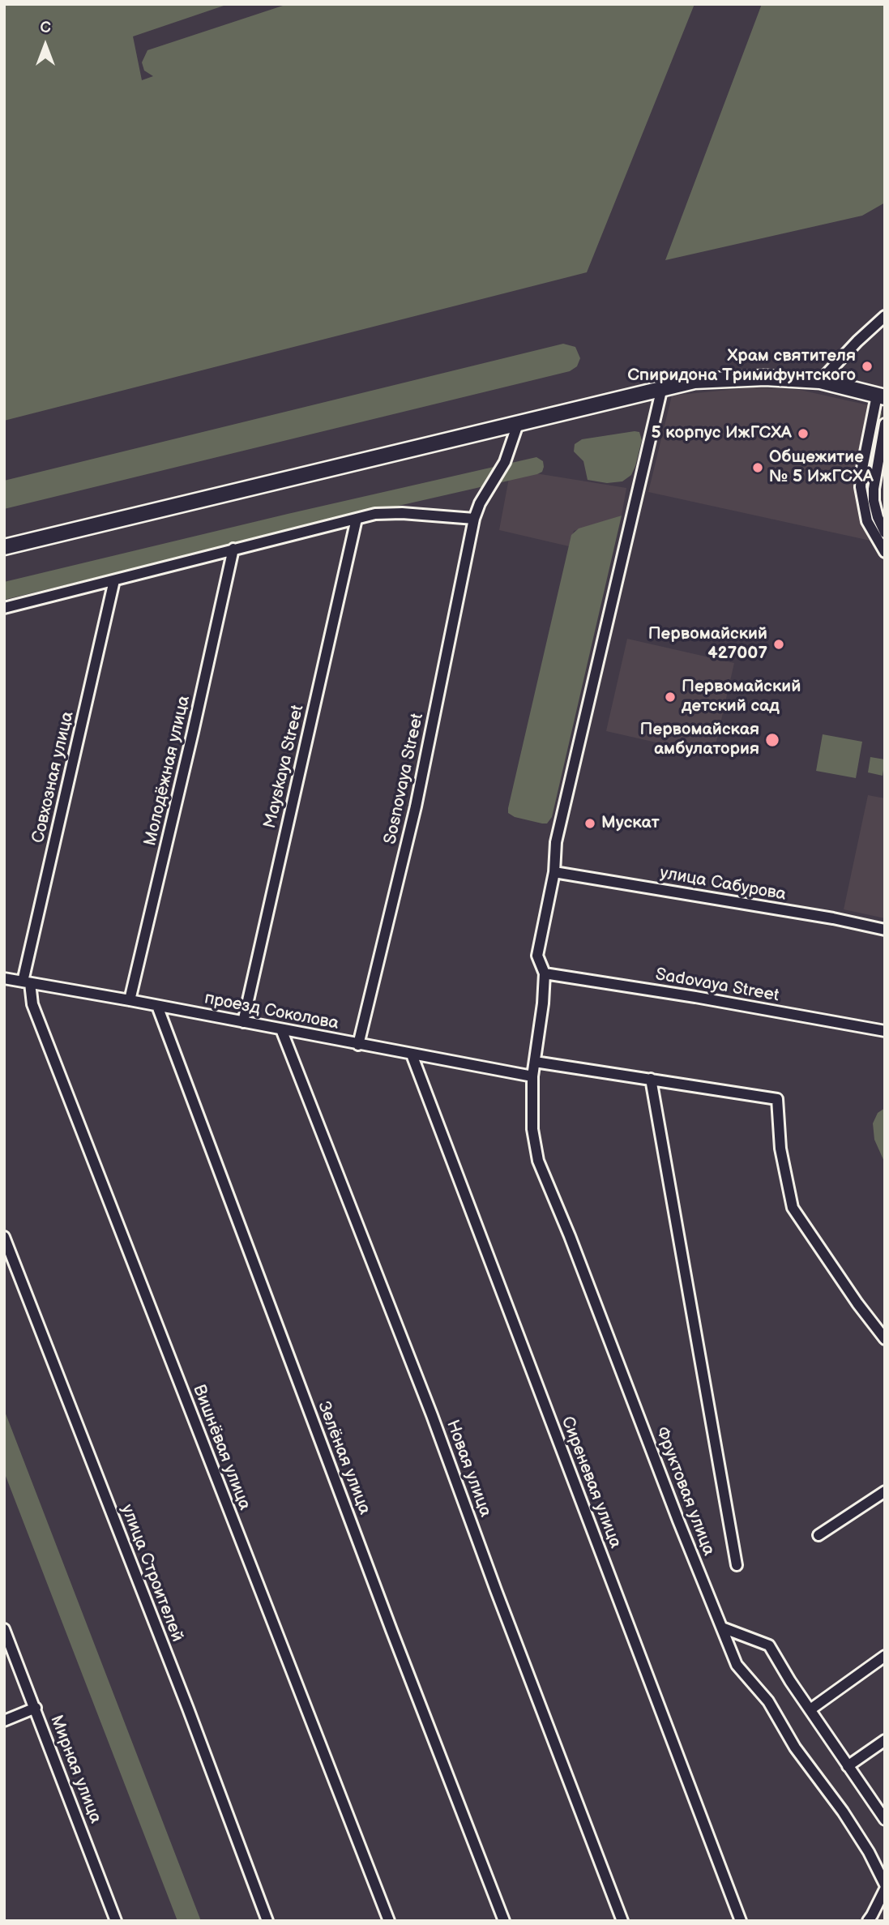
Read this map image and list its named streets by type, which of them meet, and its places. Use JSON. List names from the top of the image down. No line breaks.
{"streets":{"street":["Mayskaya Street","Молодёжная улица","Совхозная улица","Sosnovaya Street","улица Сабурова","Sadovaya Street","проезд Соколова","Вишнёвая улица","Зелёная улица","Новая улица","Сиреневая улица","Фруктовая улица","улица Строителей","Мирная улица"]},"crossings":[["Mayskaya Street","проезд Соколова"],["Молодёжная улица","проезд Соколова"],["Совхозная улица","проезд Соколова"],["Совхозная улица","Вишнёвая улица"],["Sosnovaya Street","проезд Соколова"],["улица Сабурова","Фруктовая улица"],["Sadovaya Street","Фруктовая улица"],["проезд Соколова","Вишнёвая улица"],["проезд Соколова","Зелёная улица"],["проезд Соколова","Новая улица"],["проезд Соколова","Сиреневая улица"],["проезд Соколова","Фруктовая улица"]],"places":["Храм святителя Спиридона Тримифунтского","5 корпус ИжГСХА","Общежитие № 5 ИжГСХА","Первомайский 427007","Первомайский детский сад","Первомайская амбулатория","Мускат"],"north":"top"}
